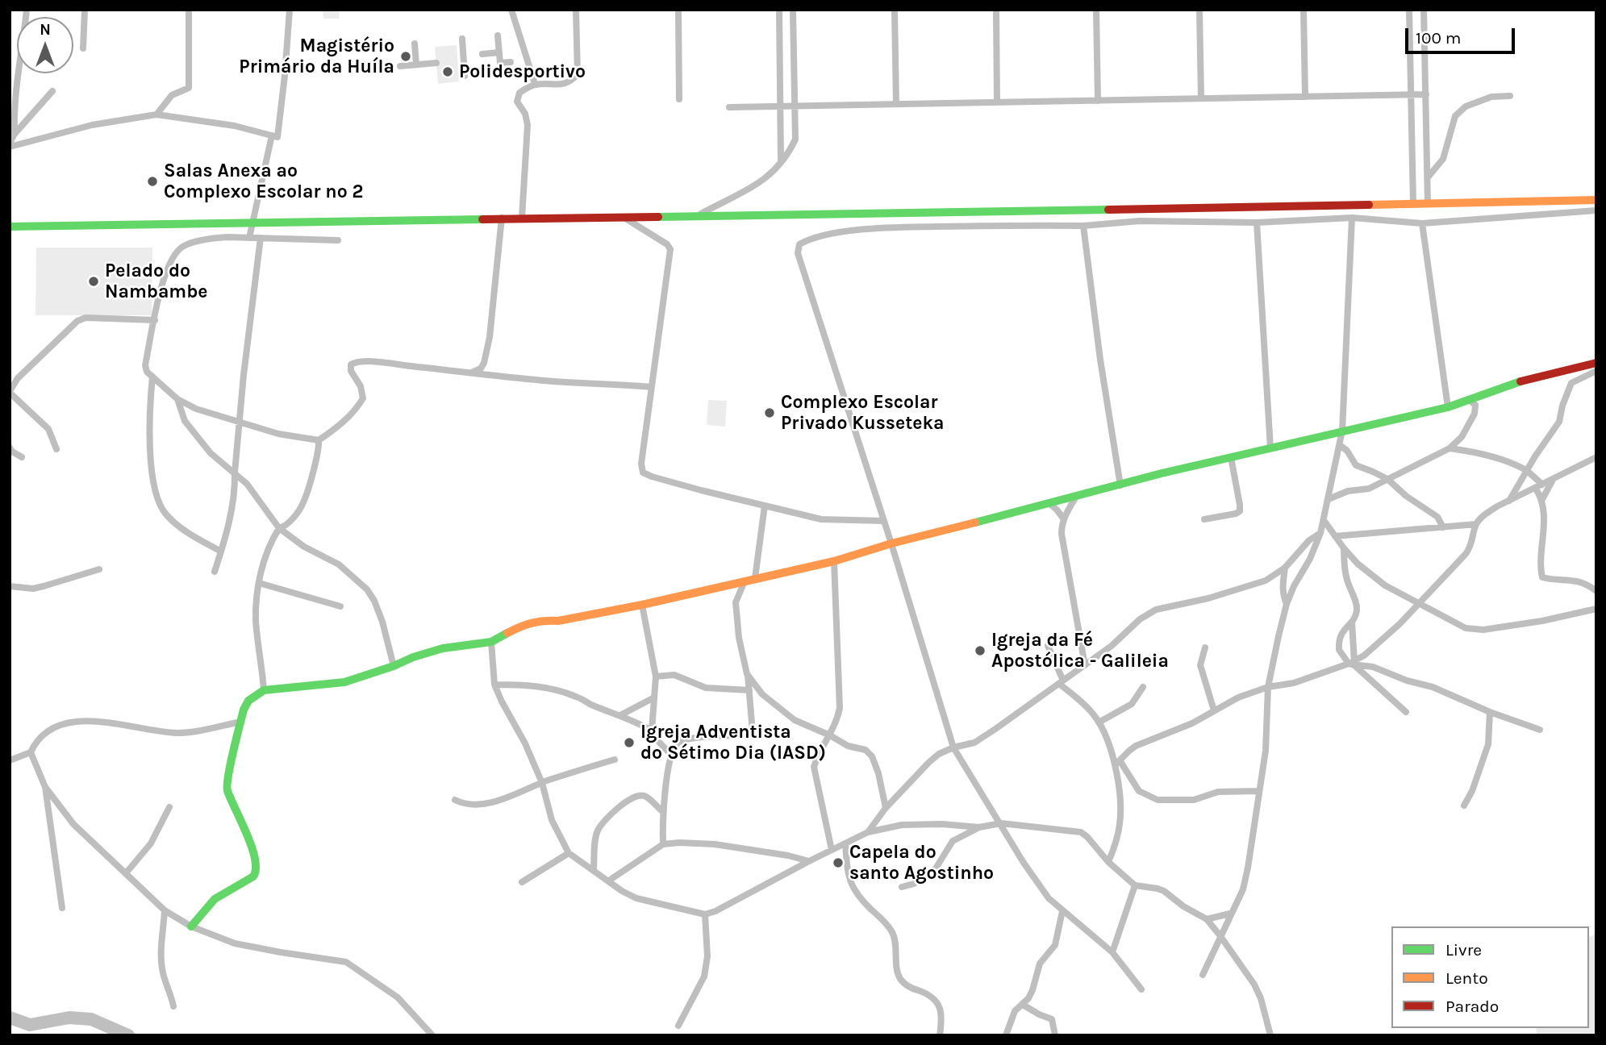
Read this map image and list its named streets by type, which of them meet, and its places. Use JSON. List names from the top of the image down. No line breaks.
{"places":["Magistério Primário da Huíla","Polidesportivo","Salas Anexa ao Complexo Escolar nº 2","Pelado do Nambambe","Complexo Escolar Privado Kusseteka","Igreja da Fé Apostólica - Galileia","Igreja Adventista do Sétimo Dia (IASD)","Capela do santo Agostinho"],"legend":["Livre","Lento","Parado"],"scale_bar":"100 m","north":"top"}
